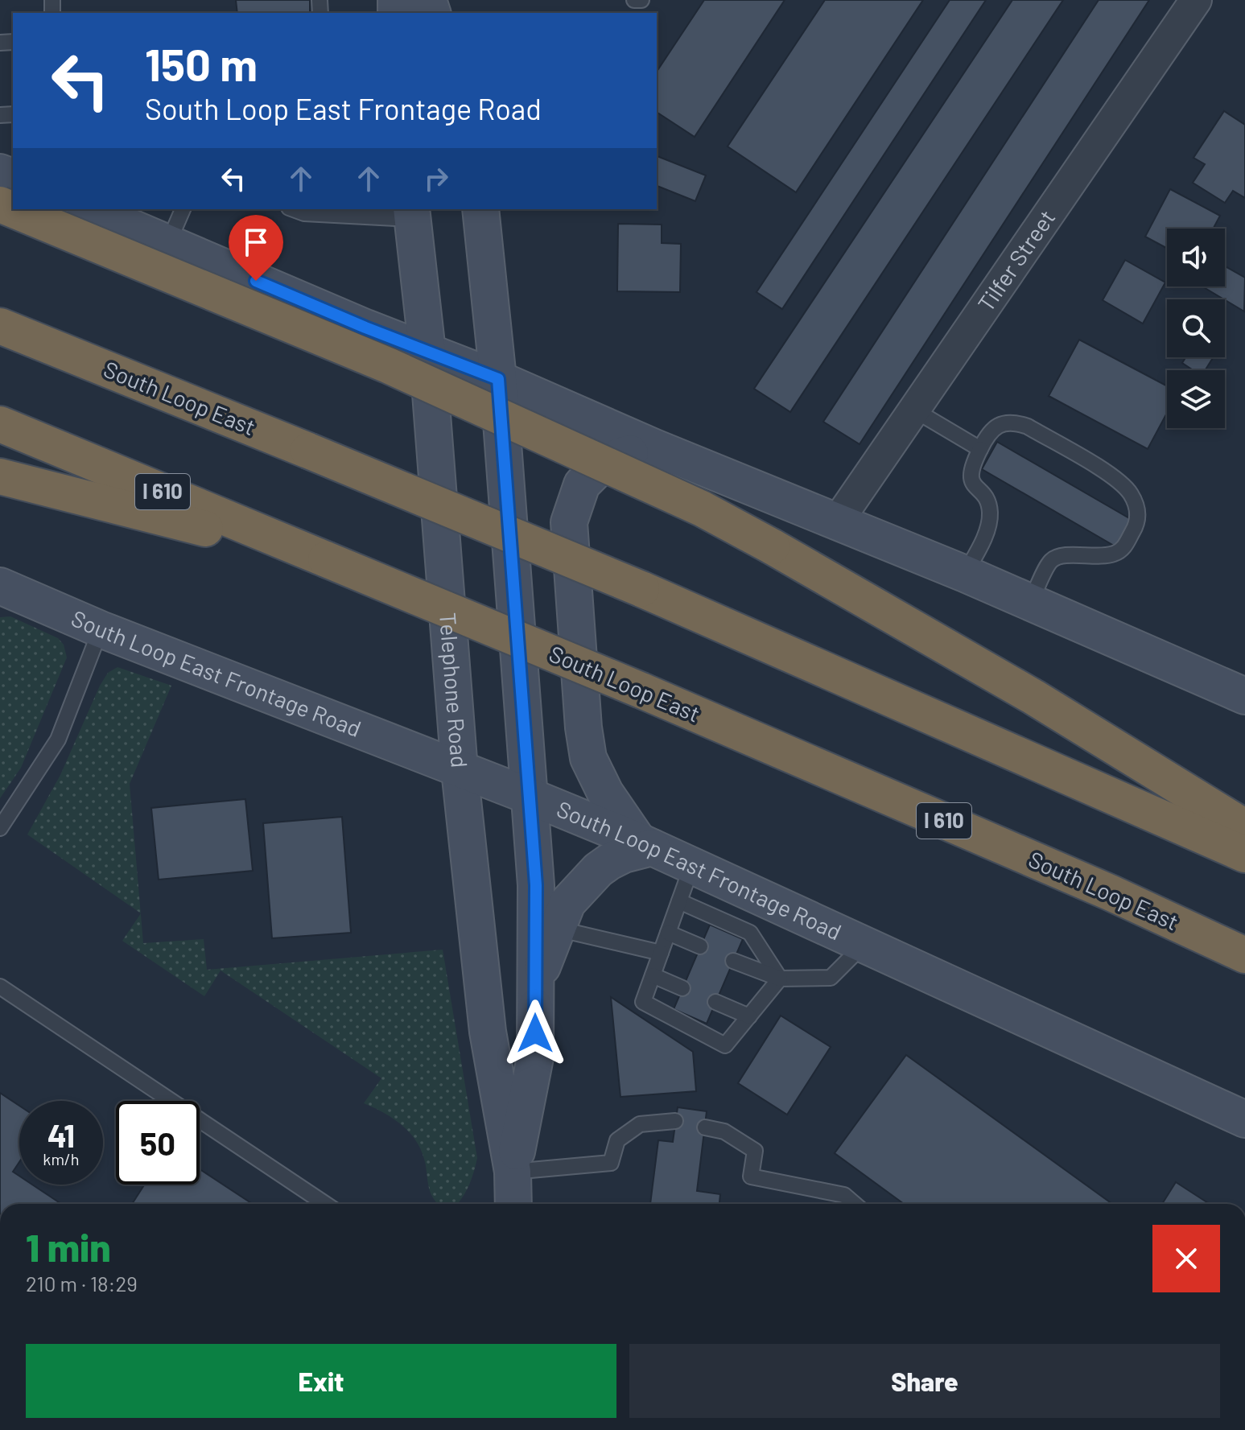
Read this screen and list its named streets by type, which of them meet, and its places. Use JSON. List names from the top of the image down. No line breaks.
{"streets":{"highway":["South Loop East","I 610"],"main road":["South Loop East Frontage Road","Telephone Road"],"street":["Tilfer Street"]},"crossings":[["South Loop East Frontage Road","Telephone Road"]],"page":{"turn":["150 m","South Loop East Frontage Road"],"speed":"41 km/h","limit":"50","heading":["1 min","210 m · 18:29"],"buttons":["Exit","Share"]}}
